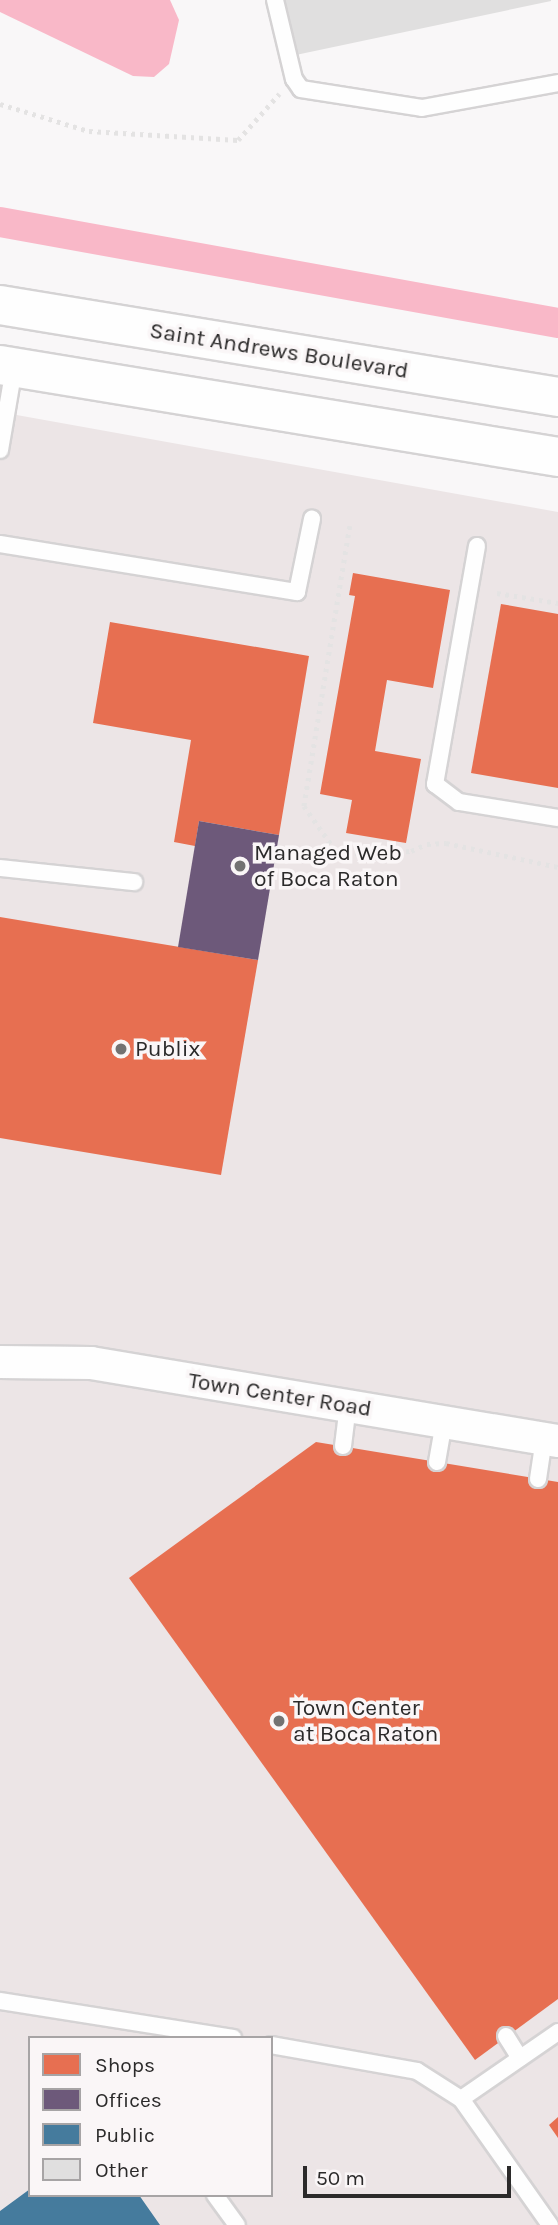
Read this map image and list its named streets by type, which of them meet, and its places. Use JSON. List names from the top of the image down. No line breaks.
{"streets":{"street":["Saint Andrews Boulevard","Town Center Road"]},"places":["Managed Web of Boca Raton","Publix","Town Center at Boca Raton"],"legend":["Shops","Offices","Public","Other"],"scale_bar":"50 m"}
